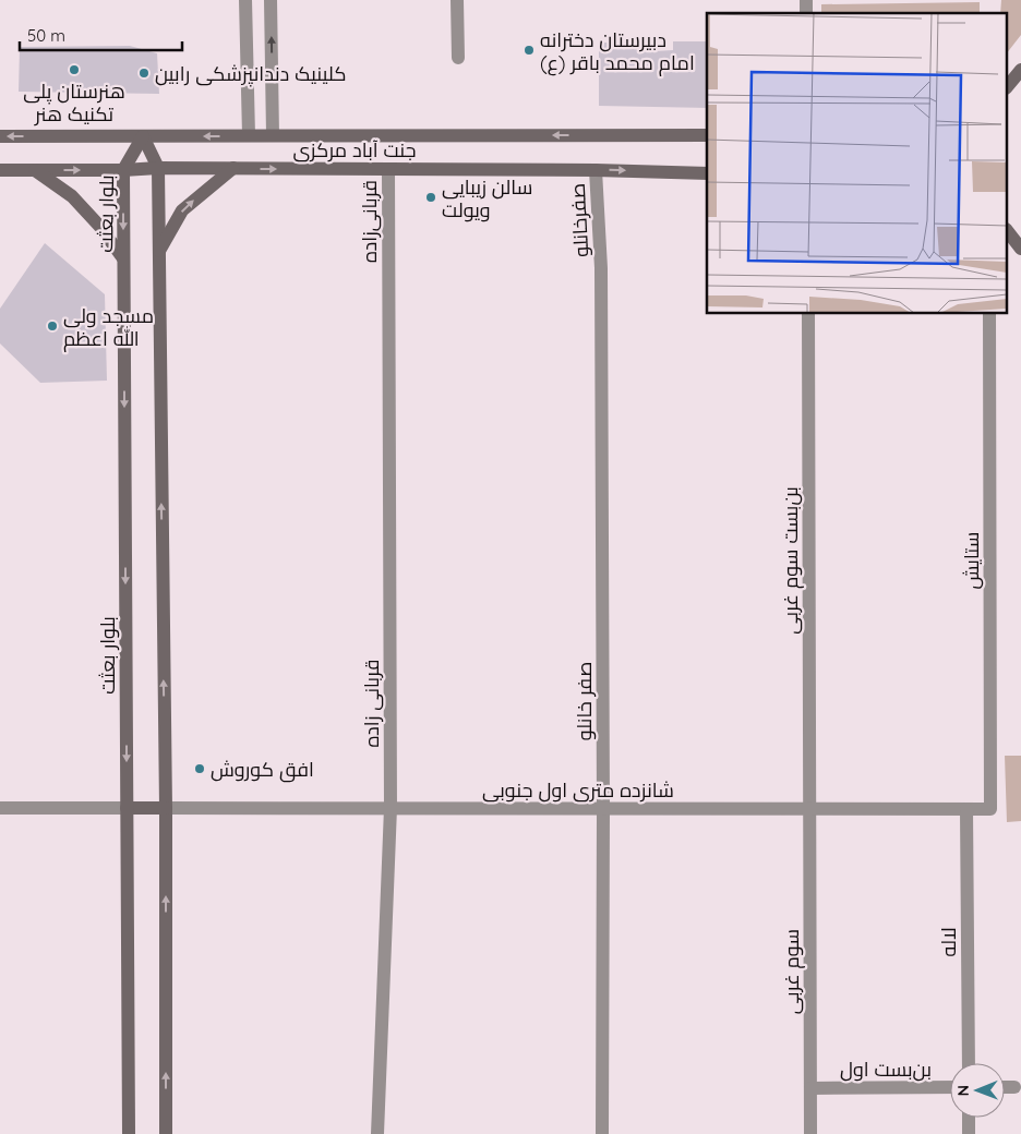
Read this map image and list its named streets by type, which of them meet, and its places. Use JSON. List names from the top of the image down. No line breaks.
{"streets":{"street":["جنت آباد مرکزی","بلوار بعثت","صفرخانلو","قربانی‌زاده","بن‌بست سوم غربی","ستایش","صفر خانلو","قربانی زاده","شانزده متری اول جنوبی","لاله","سوم غربی","بن‌بست اول"]},"crossings":[["جنت آباد مرکزی","بلوار بعثت"],["جنت آباد مرکزی","صفرخانلو"],["جنت آباد مرکزی","قربانی‌زاده"],["صفرخانلو","صفر خانلو"],["قربانی‌زاده","قربانی زاده"],["بن‌بست سوم غربی","شانزده متری اول جنوبی"],["بن‌بست سوم غربی","سوم غربی"],["ستایش","شانزده متری اول جنوبی"],["صفر خانلو","شانزده متری اول جنوبی"],["قربانی زاده","شانزده متری اول جنوبی"],["شانزده متری اول جنوبی","لاله"],["شانزده متری اول جنوبی","سوم غربی"],["سوم غربی","بن‌بست اول"]],"places":["دبیرستان دخترانه امام محمد باقر (ع)","هنرستان پلی تکنیک هنر","کلینیک دندانپزشکی رابین","سالن زیبایی ویولت","مسجد ولی الله اعظم","افق کوروش"],"scale_bar":"50 m","north":"left"}
